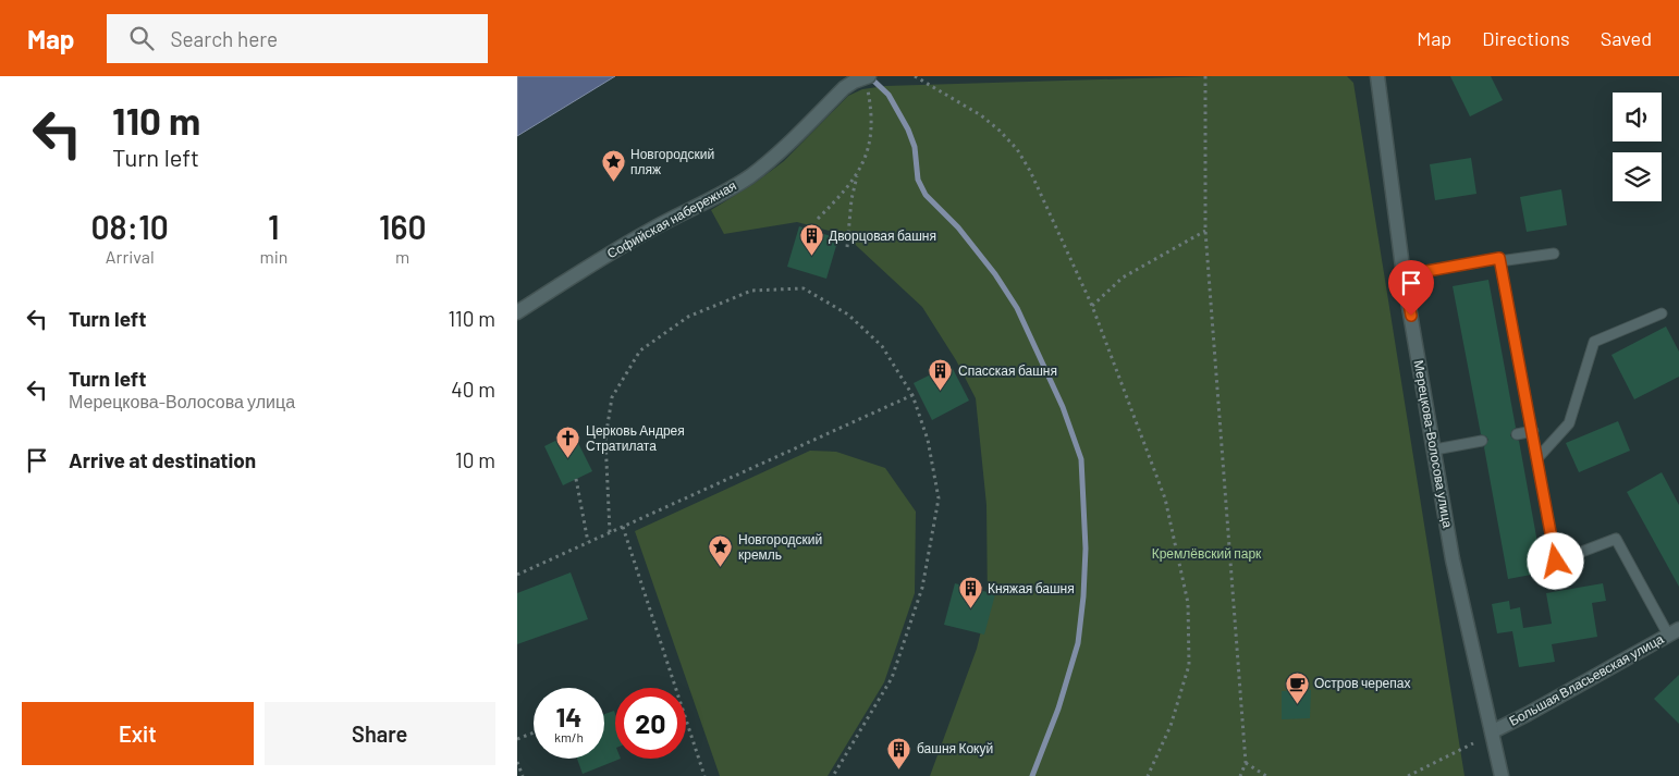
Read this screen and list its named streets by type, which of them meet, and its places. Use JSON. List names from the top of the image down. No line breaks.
{"streets":{"main road":["Софийская набережная","Мерецкова-Волосова улица","Большая Власьевская улица"]},"crossings":[["Мерецкова-Волосова улица","Большая Власьевская улица"]],"parks":["Кремлёвский парк"],"places":{"place":["Новгородский пляж","Новгородский кремль"],"building":["Дворцовая башня","Спасская башня","Княжая башня","башня Кокуй"],"church":["Церковь Андрея Стратилата"],"cafe":["Остров черепах"]},"page":{"header":"Map","search":"Search here","nav":["Map","Directions","Saved"],"turn":["110 m","Turn left"],"eta":["08:10","Arrival","1","min","160","m"],"list":[{"name":"Turn left","value":"110 m"},{"name":"Turn left","note":"Мерецкова-Волосова улица","value":"40 m"},{"name":"Arrive at destination","value":"10 m"}],"speed":"14 km/h","limit":"20","buttons":["Exit","Share"]}}
